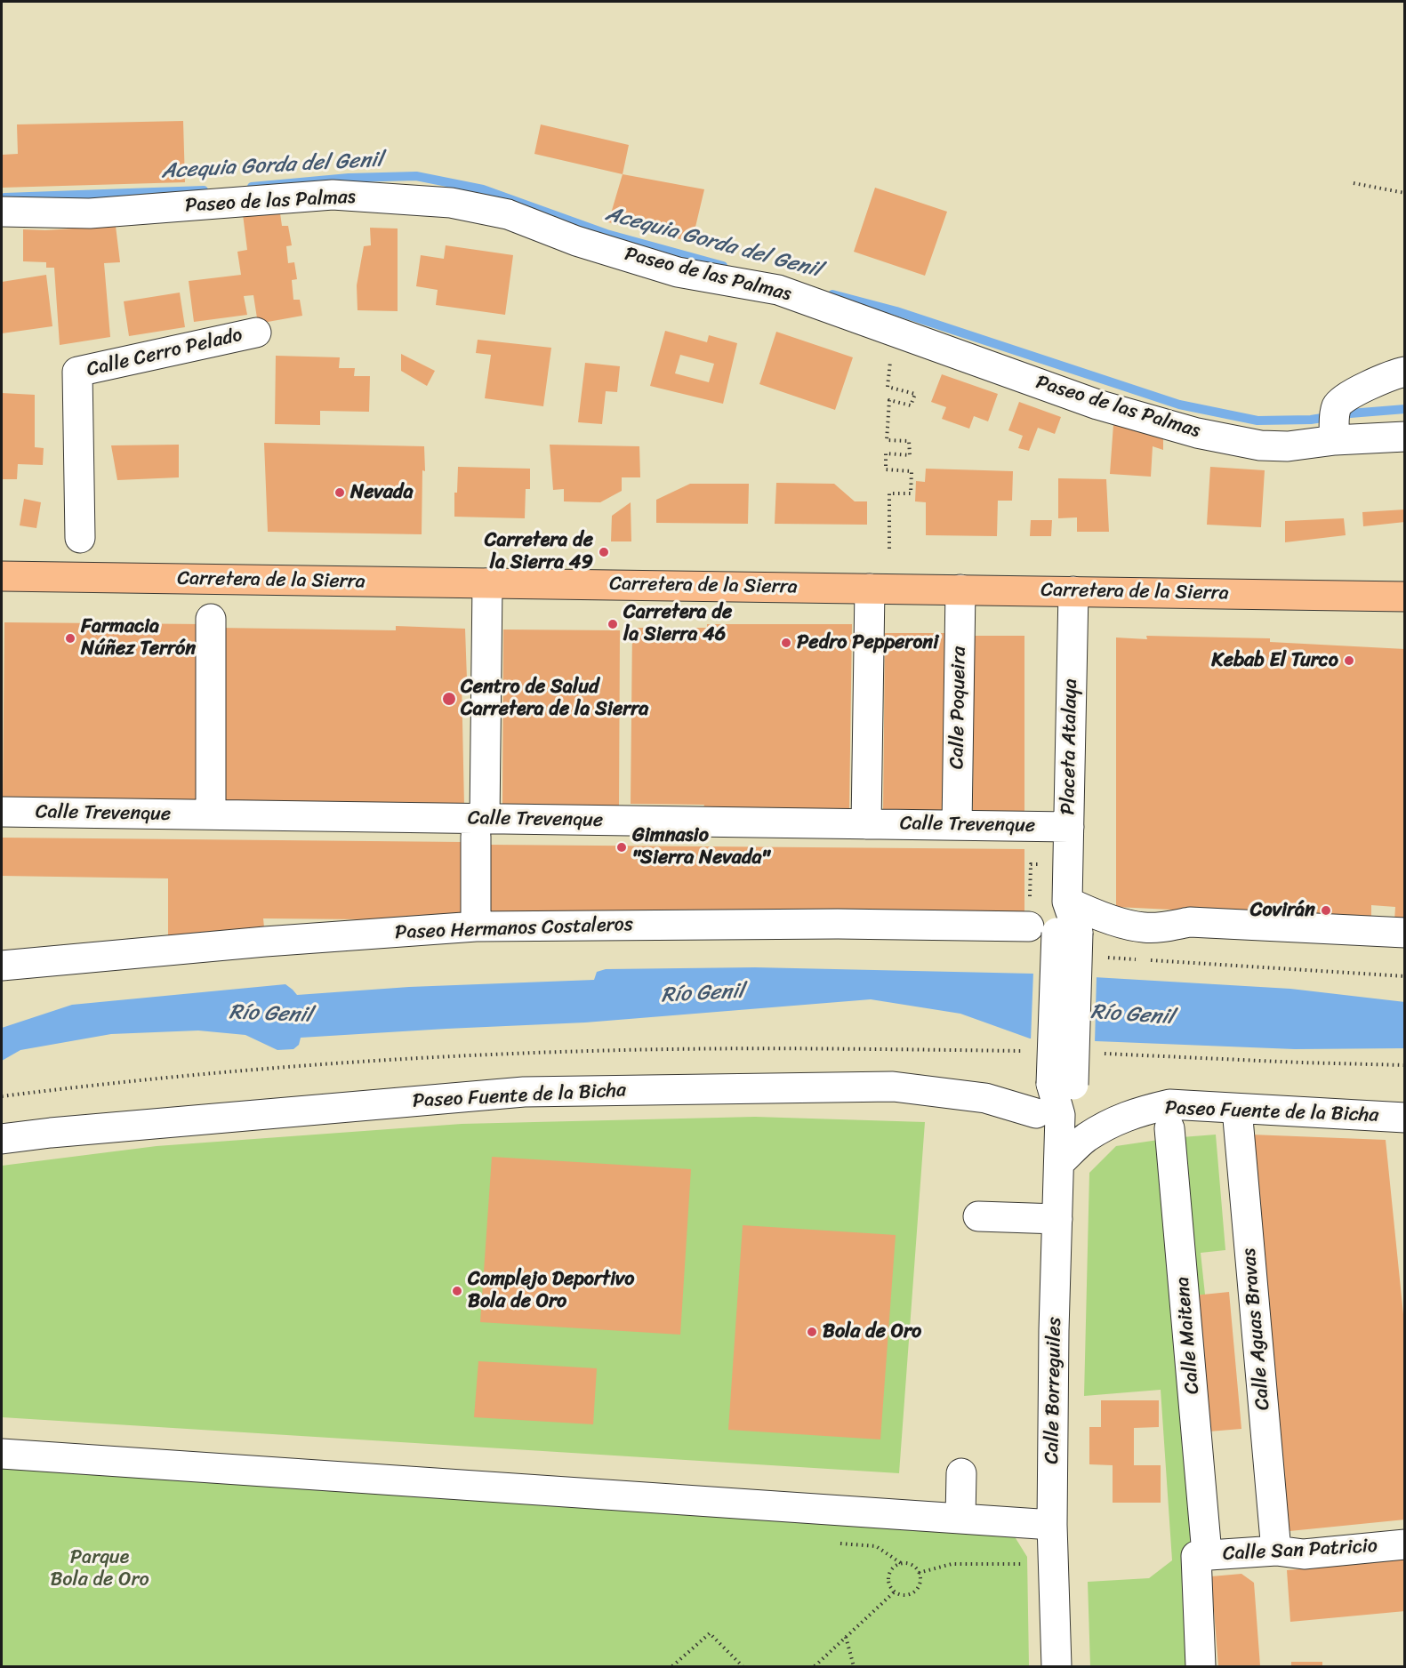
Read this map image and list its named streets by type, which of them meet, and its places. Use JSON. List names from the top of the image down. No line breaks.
{"streets":{"main road":["Carretera de la Sierra"],"street":["Paseo de las Palmas","Calle Cerro Pelado","Calle Poqueira","Placeta Atalaya","Calle Trevenque","Paseo Hermanos Costaleros","Paseo Fuente de la Bicha","Calle Aguas Bravas","Calle Maitena","Calle Borreguiles","Calle San Patricio"]},"crossings":[["Carretera de la Sierra","Calle Poqueira"],["Carretera de la Sierra","Placeta Atalaya"],["Calle Poqueira","Calle Trevenque"],["Placeta Atalaya","Calle Trevenque"],["Placeta Atalaya","Paseo Hermanos Costaleros"],["Placeta Atalaya","Calle Borreguiles"],["Paseo Fuente de la Bicha","Calle Aguas Bravas"],["Paseo Fuente de la Bicha","Calle Borreguiles"],["Calle Aguas Bravas","Calle San Patricio"],["Calle Maitena","Calle San Patricio"]],"water":["Acequia Gorda del Genil","Río Genil"],"parks":["Parque Bola de Oro"],"places":["Nevada","Carretera de la Sierra 49","Carretera de la Sierra 46","Farmacia Núñez Terrón","Pedro Pepperoni","Kebab El Turco","Centro de Salud Carretera de la Sierra","Gimnasio \"Sierra Nevada\"","Covirán","Complejo Deportivo Bola de Oro","Bola de Oro"]}
